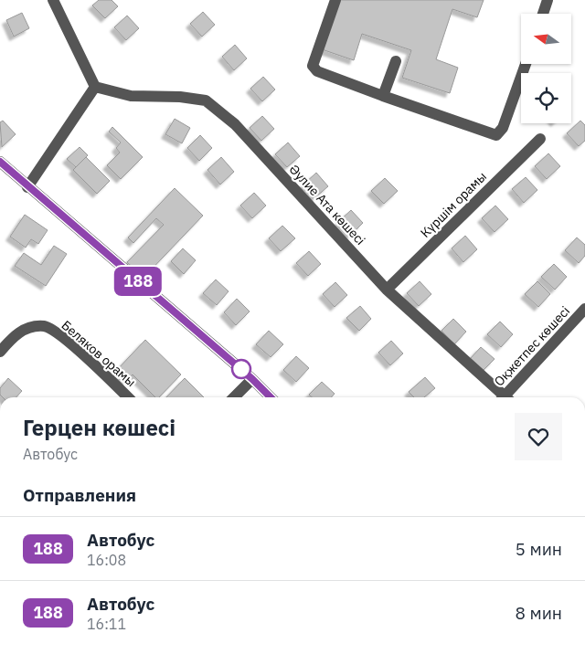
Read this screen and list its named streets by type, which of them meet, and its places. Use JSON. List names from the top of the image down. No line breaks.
{"streets":{"street":["Әулие Ата көшесі","Күршім орамы","Оқжетпес көшесі","Беляков орамы"]},"crossings":[["Әулие Ата көшесі","Күршім орамы"]],"lines":["bus line 188"],"north":"left","page":{"on_map":"188","heading":[["Герцен көшесі","Автобус"],"Отправления"],"list":[{"mark":"188","name":"Автобус","note":"16:08","value":"5 мин"},{"mark":"188","name":"Автобус","note":"16:11","value":"8 мин"}]}}
